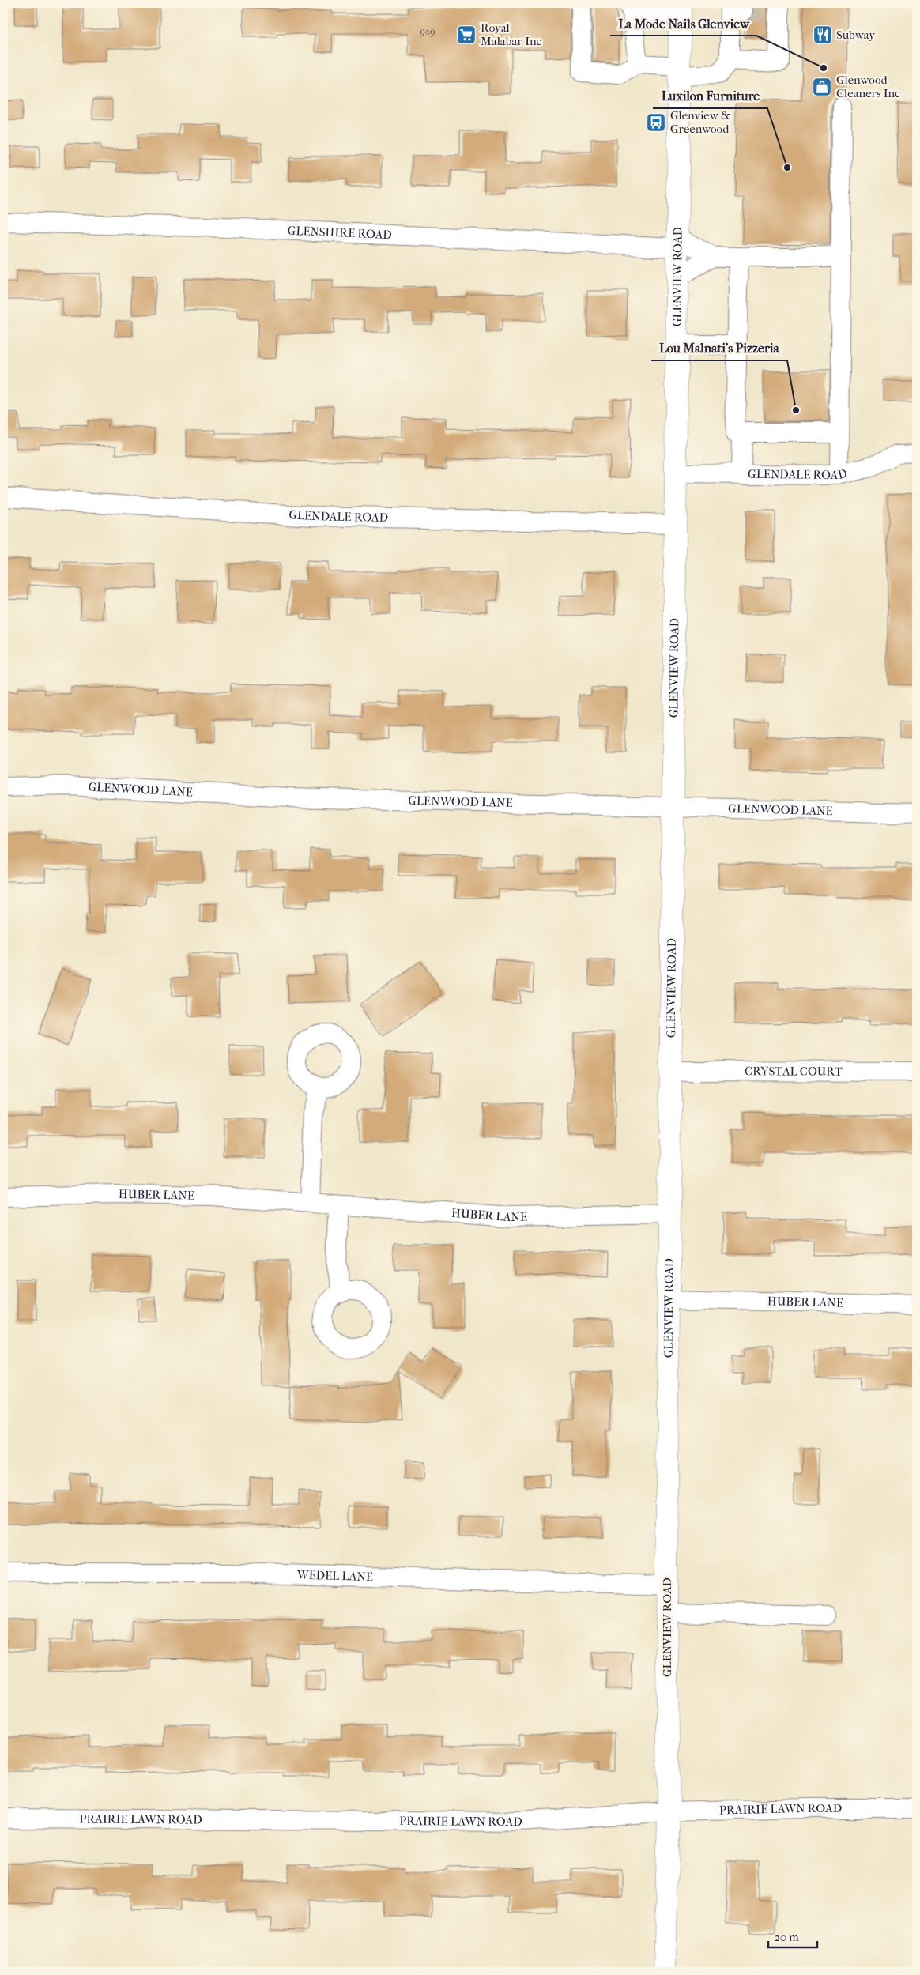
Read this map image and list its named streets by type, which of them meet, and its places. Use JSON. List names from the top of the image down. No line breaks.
{"streets":{"main road":["GLENVIEW ROAD"],"street":["GLENSHIRE ROAD","GLENDALE ROAD","GLENWOOD LANE","CRYSTAL COURT","HUBER LANE","WEDEL LANE","PRAIRIE LAWN ROAD"]},"crossings":[["GLENSHIRE ROAD","GLENVIEW ROAD"],["GLENVIEW ROAD","GLENDALE ROAD"],["GLENVIEW ROAD","GLENWOOD LANE"],["GLENVIEW ROAD","CRYSTAL COURT"],["GLENVIEW ROAD","HUBER LANE"],["GLENVIEW ROAD","WEDEL LANE"],["GLENVIEW ROAD","PRAIRIE LAWN ROAD"]],"places":{"supermarket":["Royal Malabar Inc"],"restaurant":["Subway"],"other":["La Mode Nails Glenview","Luxilon Furniture","Lou Malnati's Pizzeria"],"shop":["Glenwood Cleaners Inc"],"bus stop":["Glenview & Greenwood"]},"house_numbers":["909"],"scale_bar":"20 m"}
